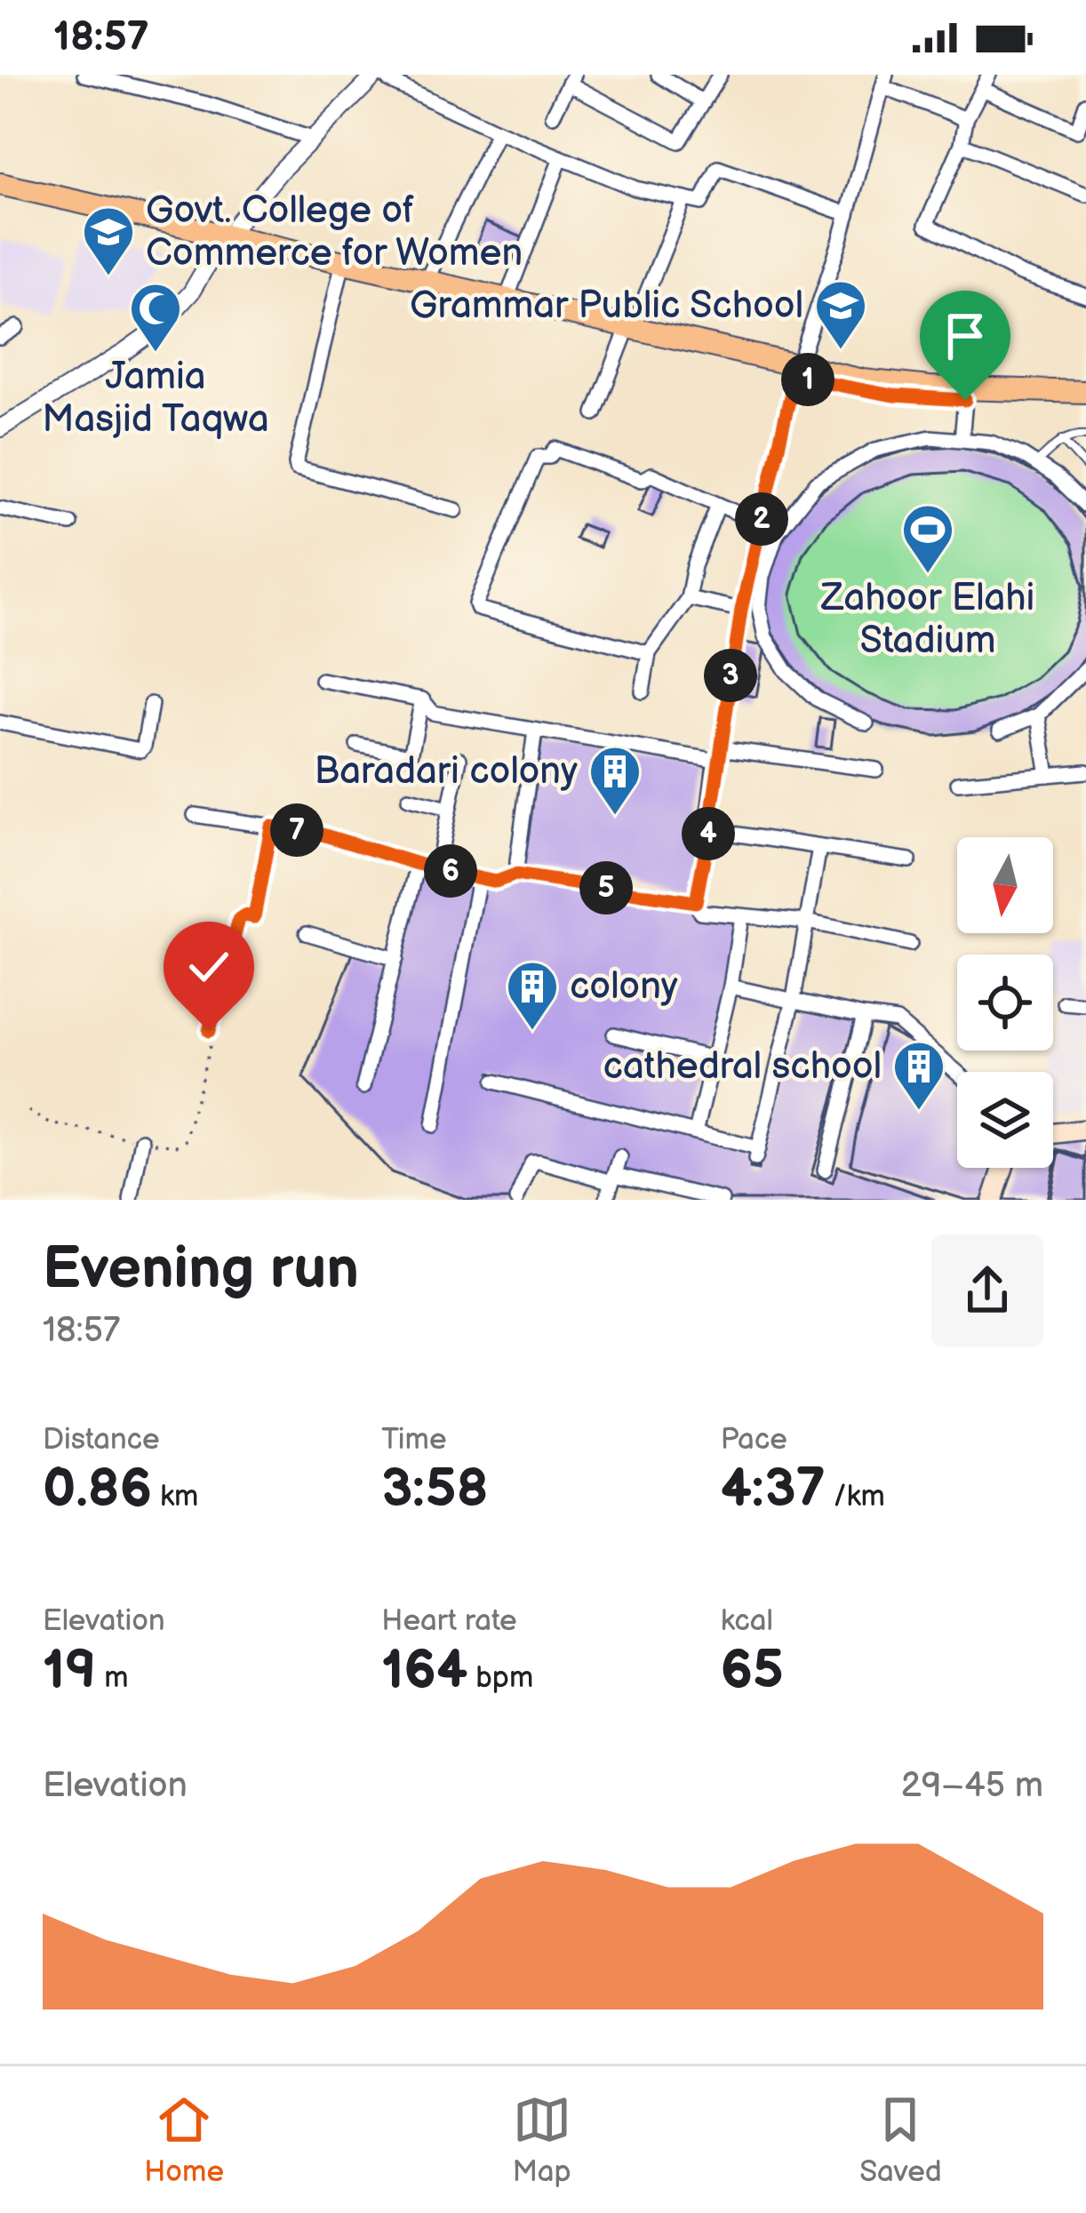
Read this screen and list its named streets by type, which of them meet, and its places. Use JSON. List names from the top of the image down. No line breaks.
{"places":{"school or university":["Govt. College of Commerce for Women","Grammar Public School"],"mosque":["Jamia Masjid Taqwa"],"sports":["Zahoor Elahi Stadium"],"building":["Baradari colony","colony","cathedral school"]},"north":"bottom","page":{"status":"18:57","pins":["1","2","3","7","4","6","5"],"heading":["Evening run","18:57"],"stats":[["Distance","0.86 km"],["Time","3:58"],["Pace","4:37 /km"],["Elevation","19 m"],["Heart rate","164 bpm"],["kcal","65"]],"chart":["Elevation","29–45 m"],"tabs":["Home","Map","Saved"]}}
